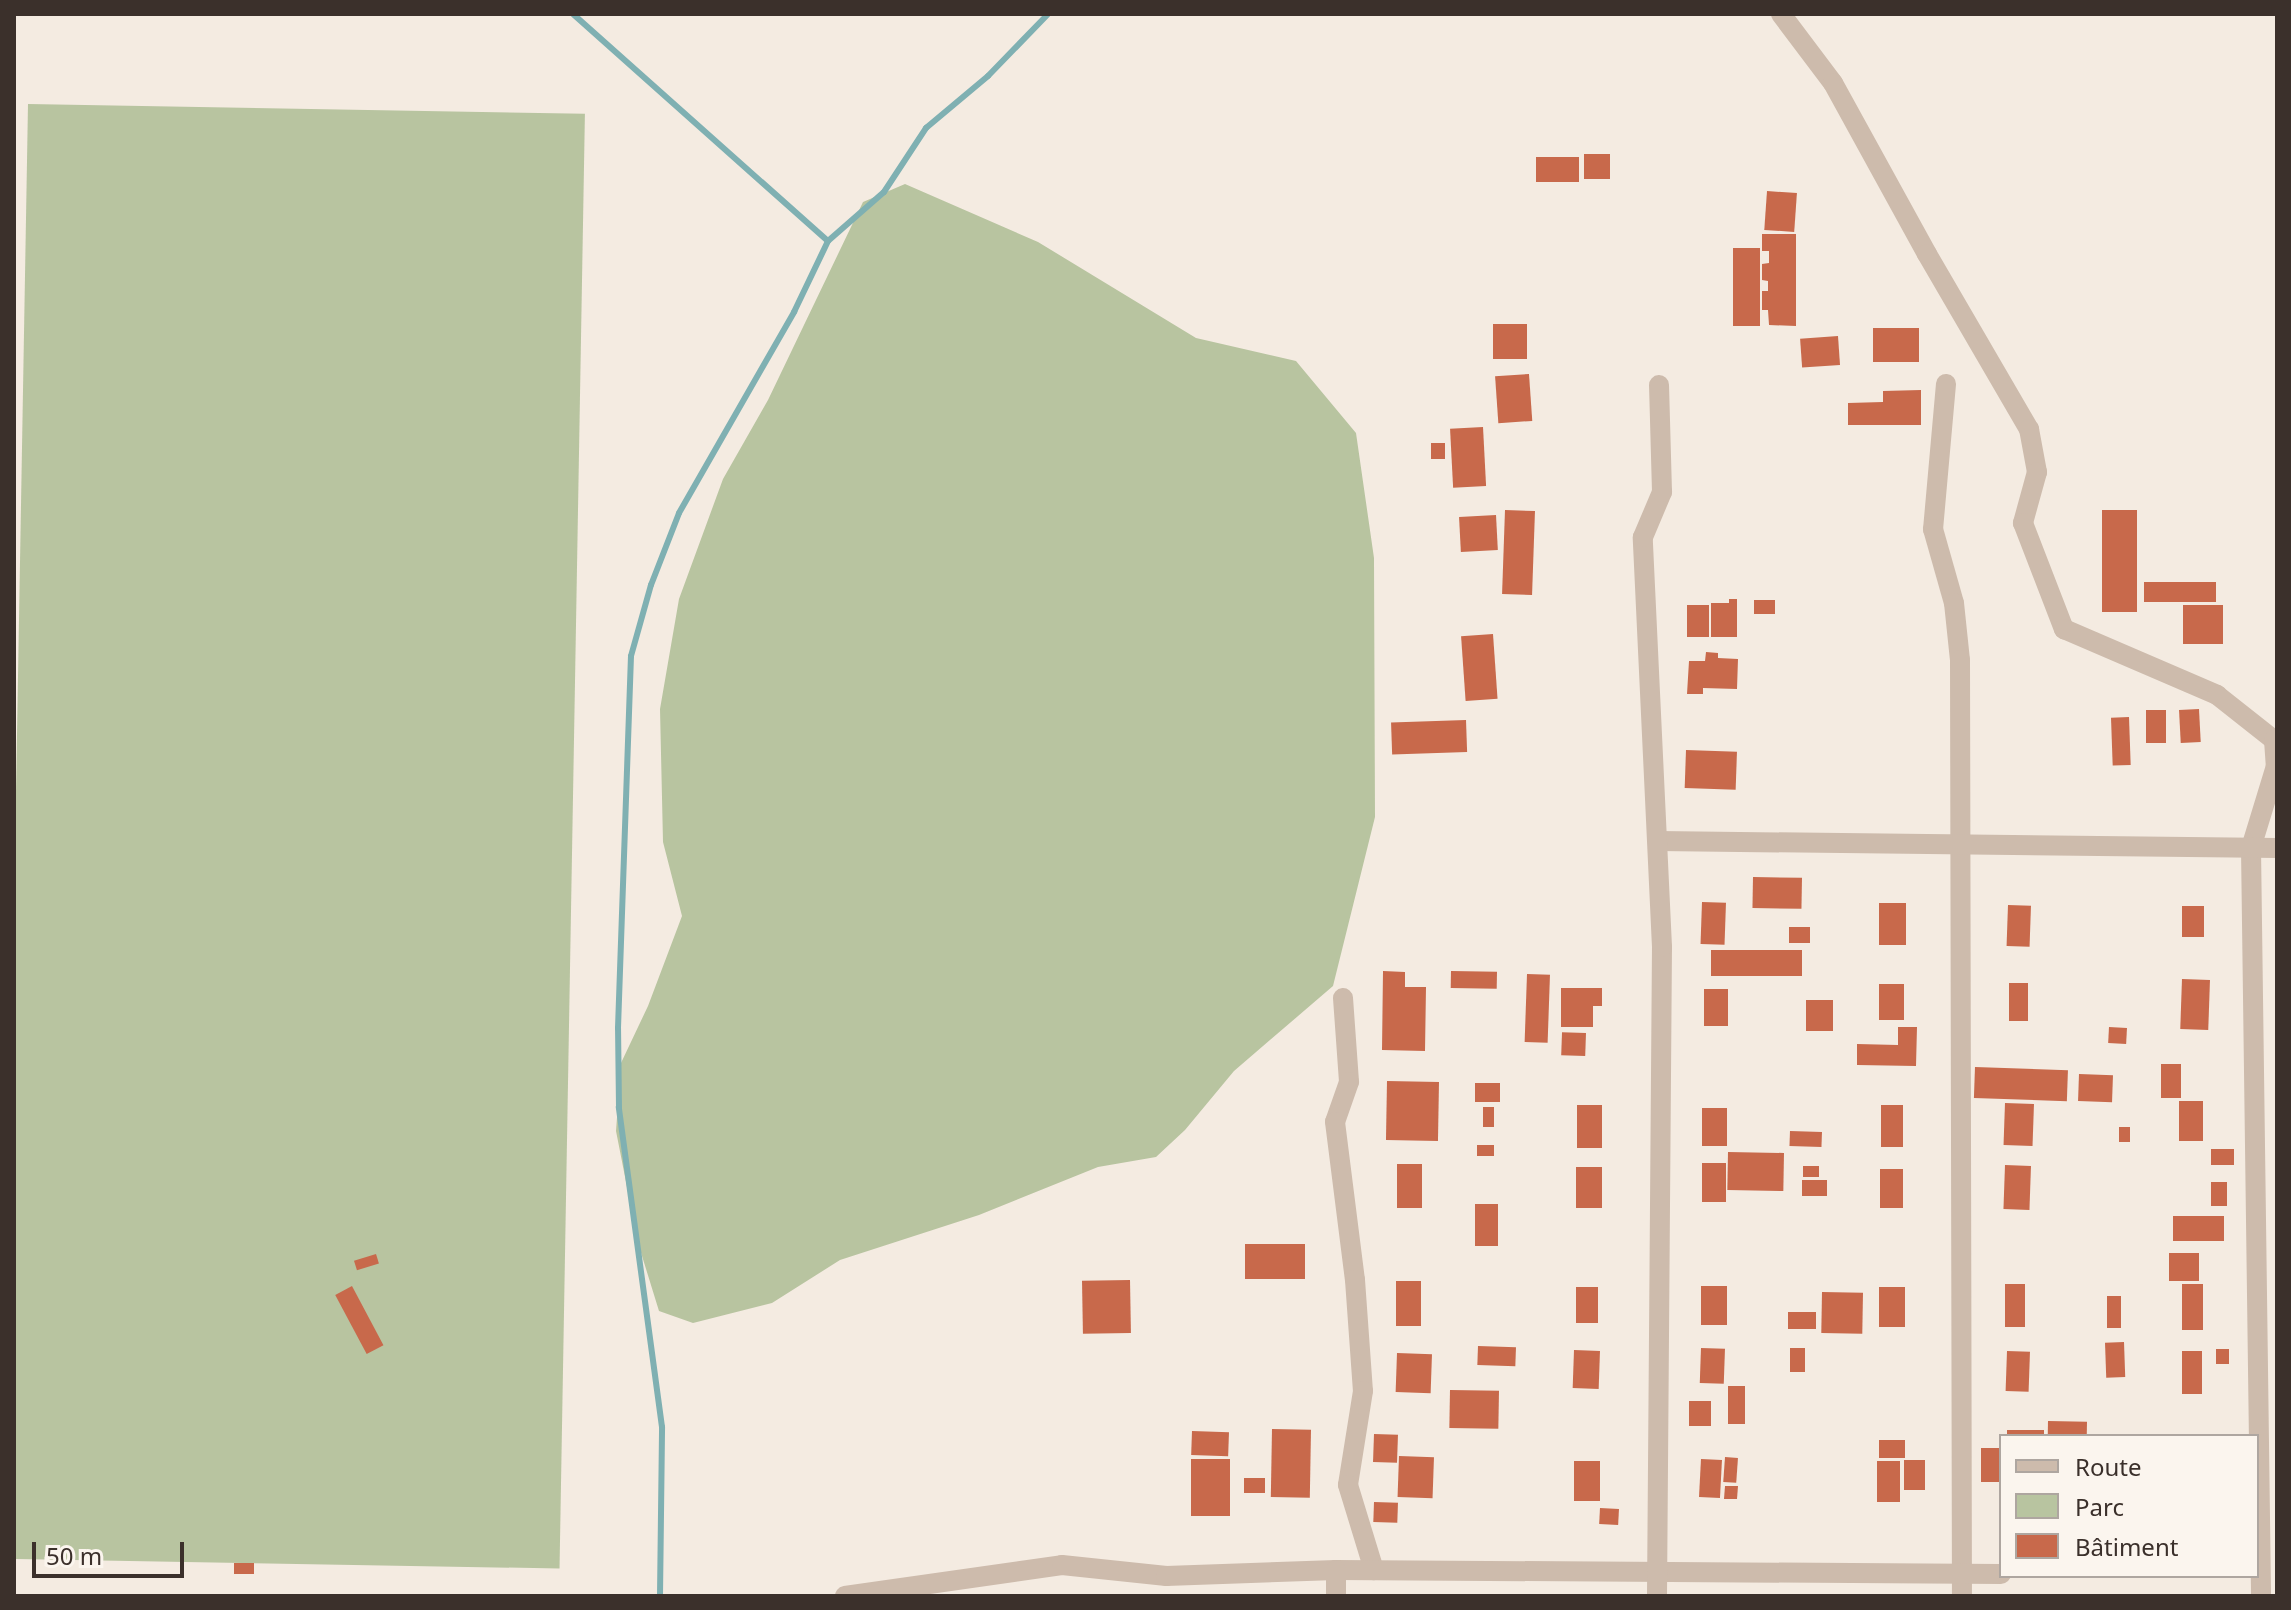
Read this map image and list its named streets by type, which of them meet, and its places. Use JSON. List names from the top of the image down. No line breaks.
{"legend":["Route","Parc","Bâtiment"],"scale_bar":"50 m"}
